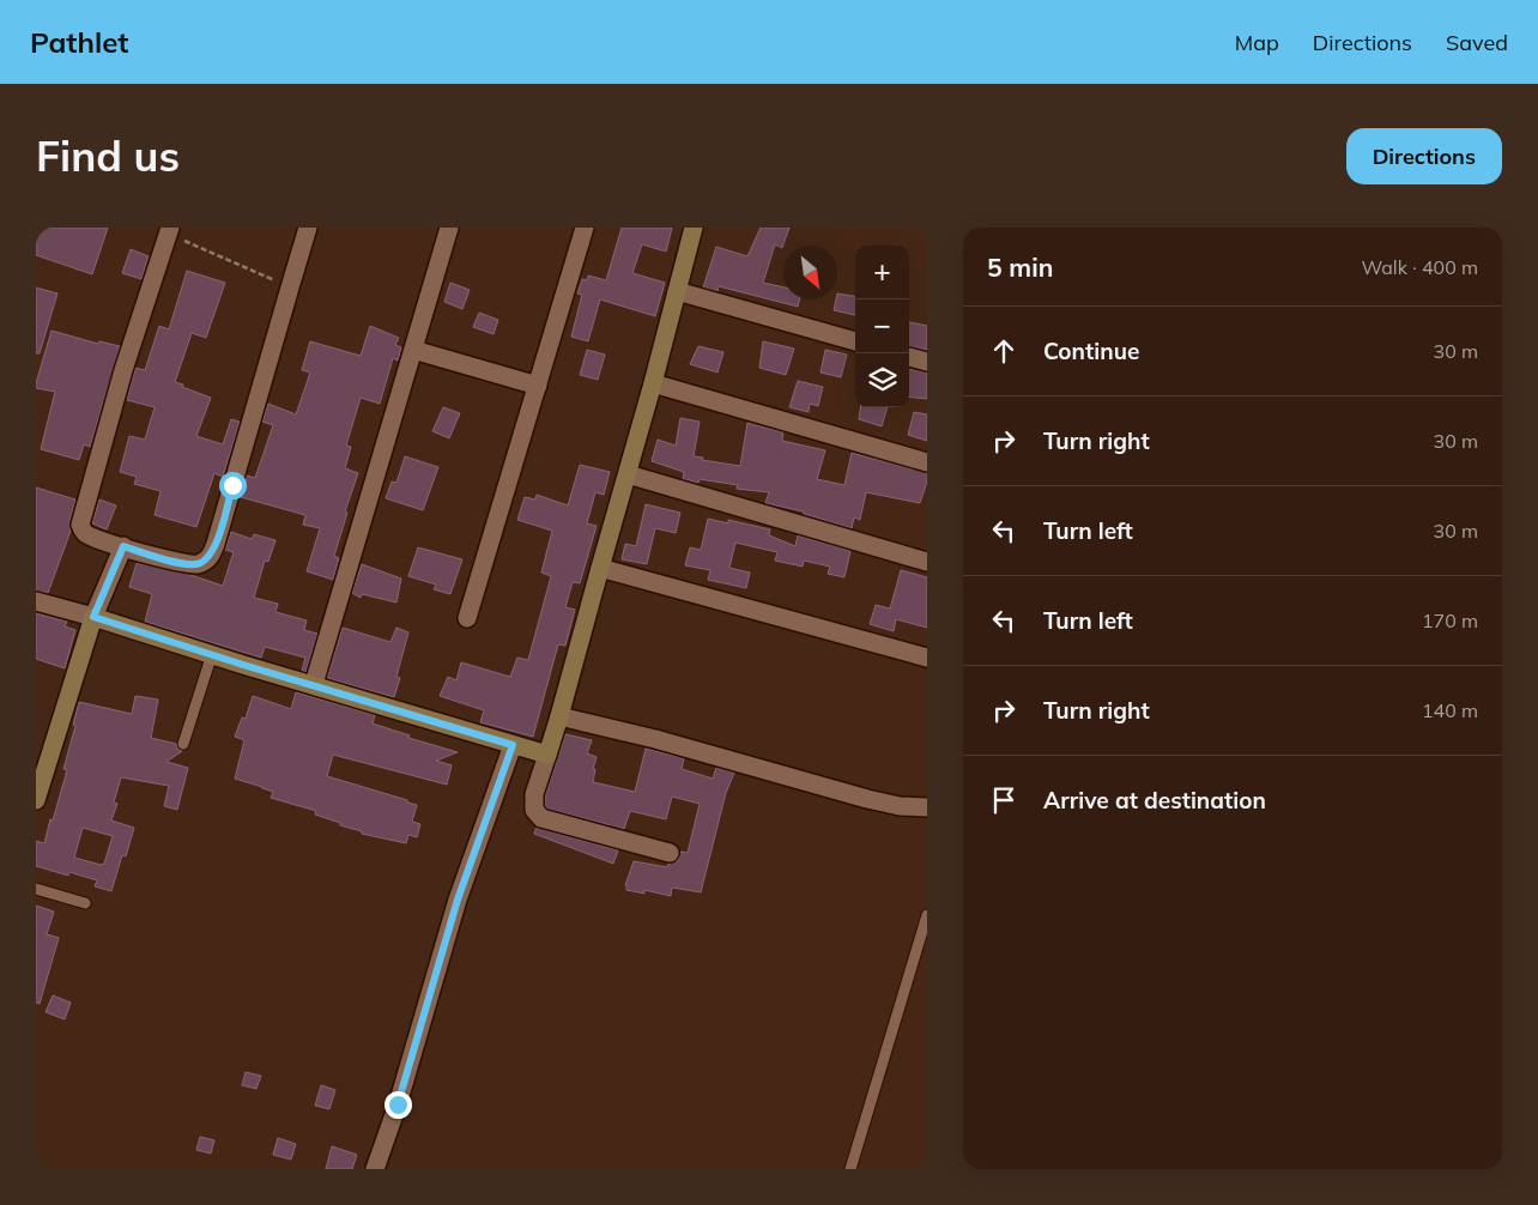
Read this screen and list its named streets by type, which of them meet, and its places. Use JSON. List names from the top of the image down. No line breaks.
{"north":"bottom right","page":{"header":"Pathlet","nav":["Map","Directions","Saved"],"buttons":"Directions","title":"Find us","heading":["5 min","Walk · 400 m"],"map_buttons":["+","−"],"list":[["Continue","30 m"],["Turn right","30 m"],["Turn left","30 m"],["Turn left","170 m"],["Turn right","140 m"],"Arrive at destination"]}}
